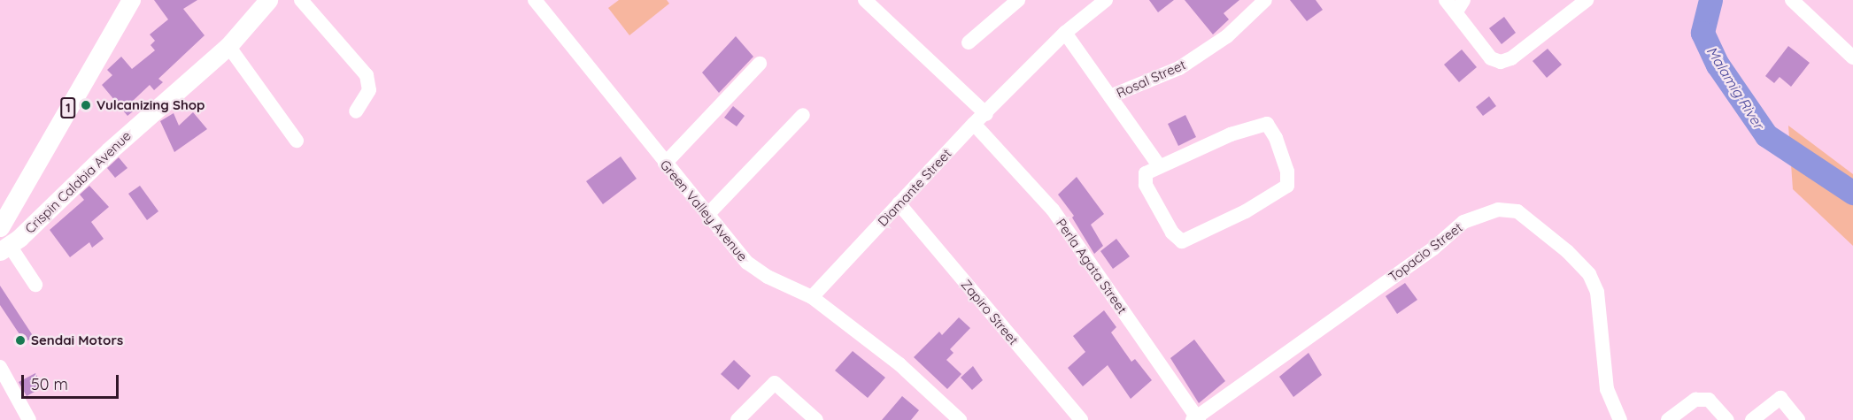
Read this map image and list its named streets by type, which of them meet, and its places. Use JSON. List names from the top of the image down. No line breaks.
{"streets":{"main road":["1","Crispin Calabia Avenue"],"street":["Rosal Street","Diamante Street","Green Valley Avenue","Topacio Street","Perla Agata Street","Zapiro Street"]},"crossings":[["Diamante Street","Green Valley Avenue"],["Diamante Street","Perla Agata Street"],["Diamante Street","Zapiro Street"],["Topacio Street","Perla Agata Street"]],"water":["Malamig River"],"places":["Vulcanizing Shop","Sendai Motors"],"scale_bar":"50 m"}
